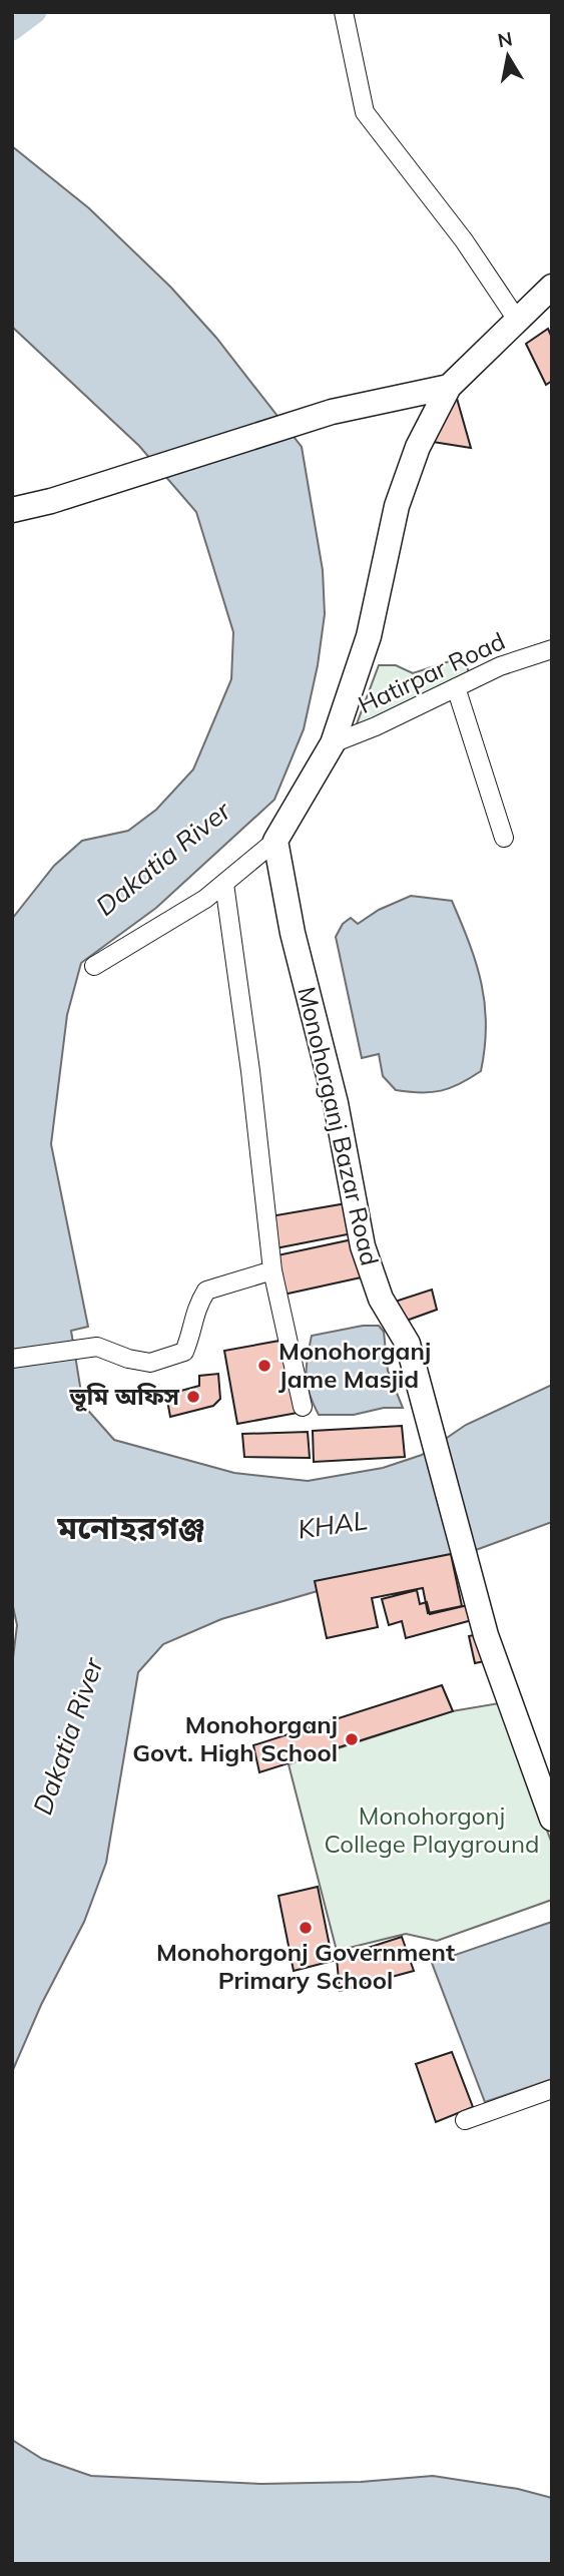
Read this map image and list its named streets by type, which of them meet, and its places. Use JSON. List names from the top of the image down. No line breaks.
{"streets":{"street":["Hatirpar Road","Monohorganj Bazar Road"]},"districts":["মনোহরগঞ্জ"],"water":["Dakatia River","KHAL"],"parks":["Monohorgonj College Playground"],"places":["Monohorganj Jame Masjid","ভূমি অফিস","Monohorganj Govt. High School","Monohorgonj Government Primary School"],"north":"top"}
